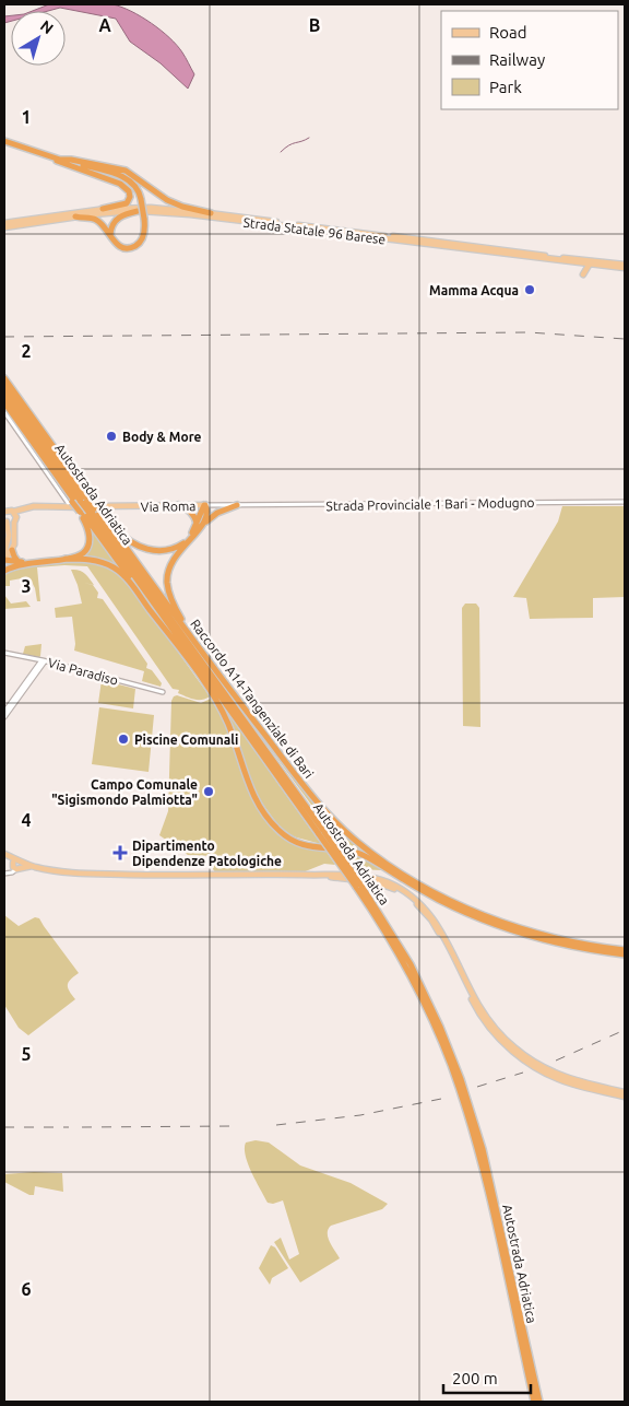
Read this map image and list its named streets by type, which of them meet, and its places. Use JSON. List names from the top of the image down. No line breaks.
{"streets":{"highway":["Autostrada Adriatica","Raccordo A14-Tangenziale di Bari"],"main road":["Strada Statale 96 Barese","Via Roma"],"street":["Strada Provinciale 1 Bari - Modugno","Via Paradiso"]},"crossings":[["Autostrada Adriatica","Via Roma"],["Autostrada Adriatica","Raccordo A14-Tangenziale di Bari"],["Strada Provinciale 1 Bari - Modugno","Via Roma"],["Via Roma","Raccordo A14-Tangenziale di Bari"]],"places":{"other":["Mamma Acqua","Body & More","Piscine Comunali","Campo Comunale \"Sigismondo Palmiotta\""],"health":["Dipartimento Dipendenze Patologiche"]},"legend":["Road","Railway","Park"],"scale_bar":"200 m","north":"top right","grid":{"columns":["A","B"],"rows":["1","2","3","4","5","6"]}}
